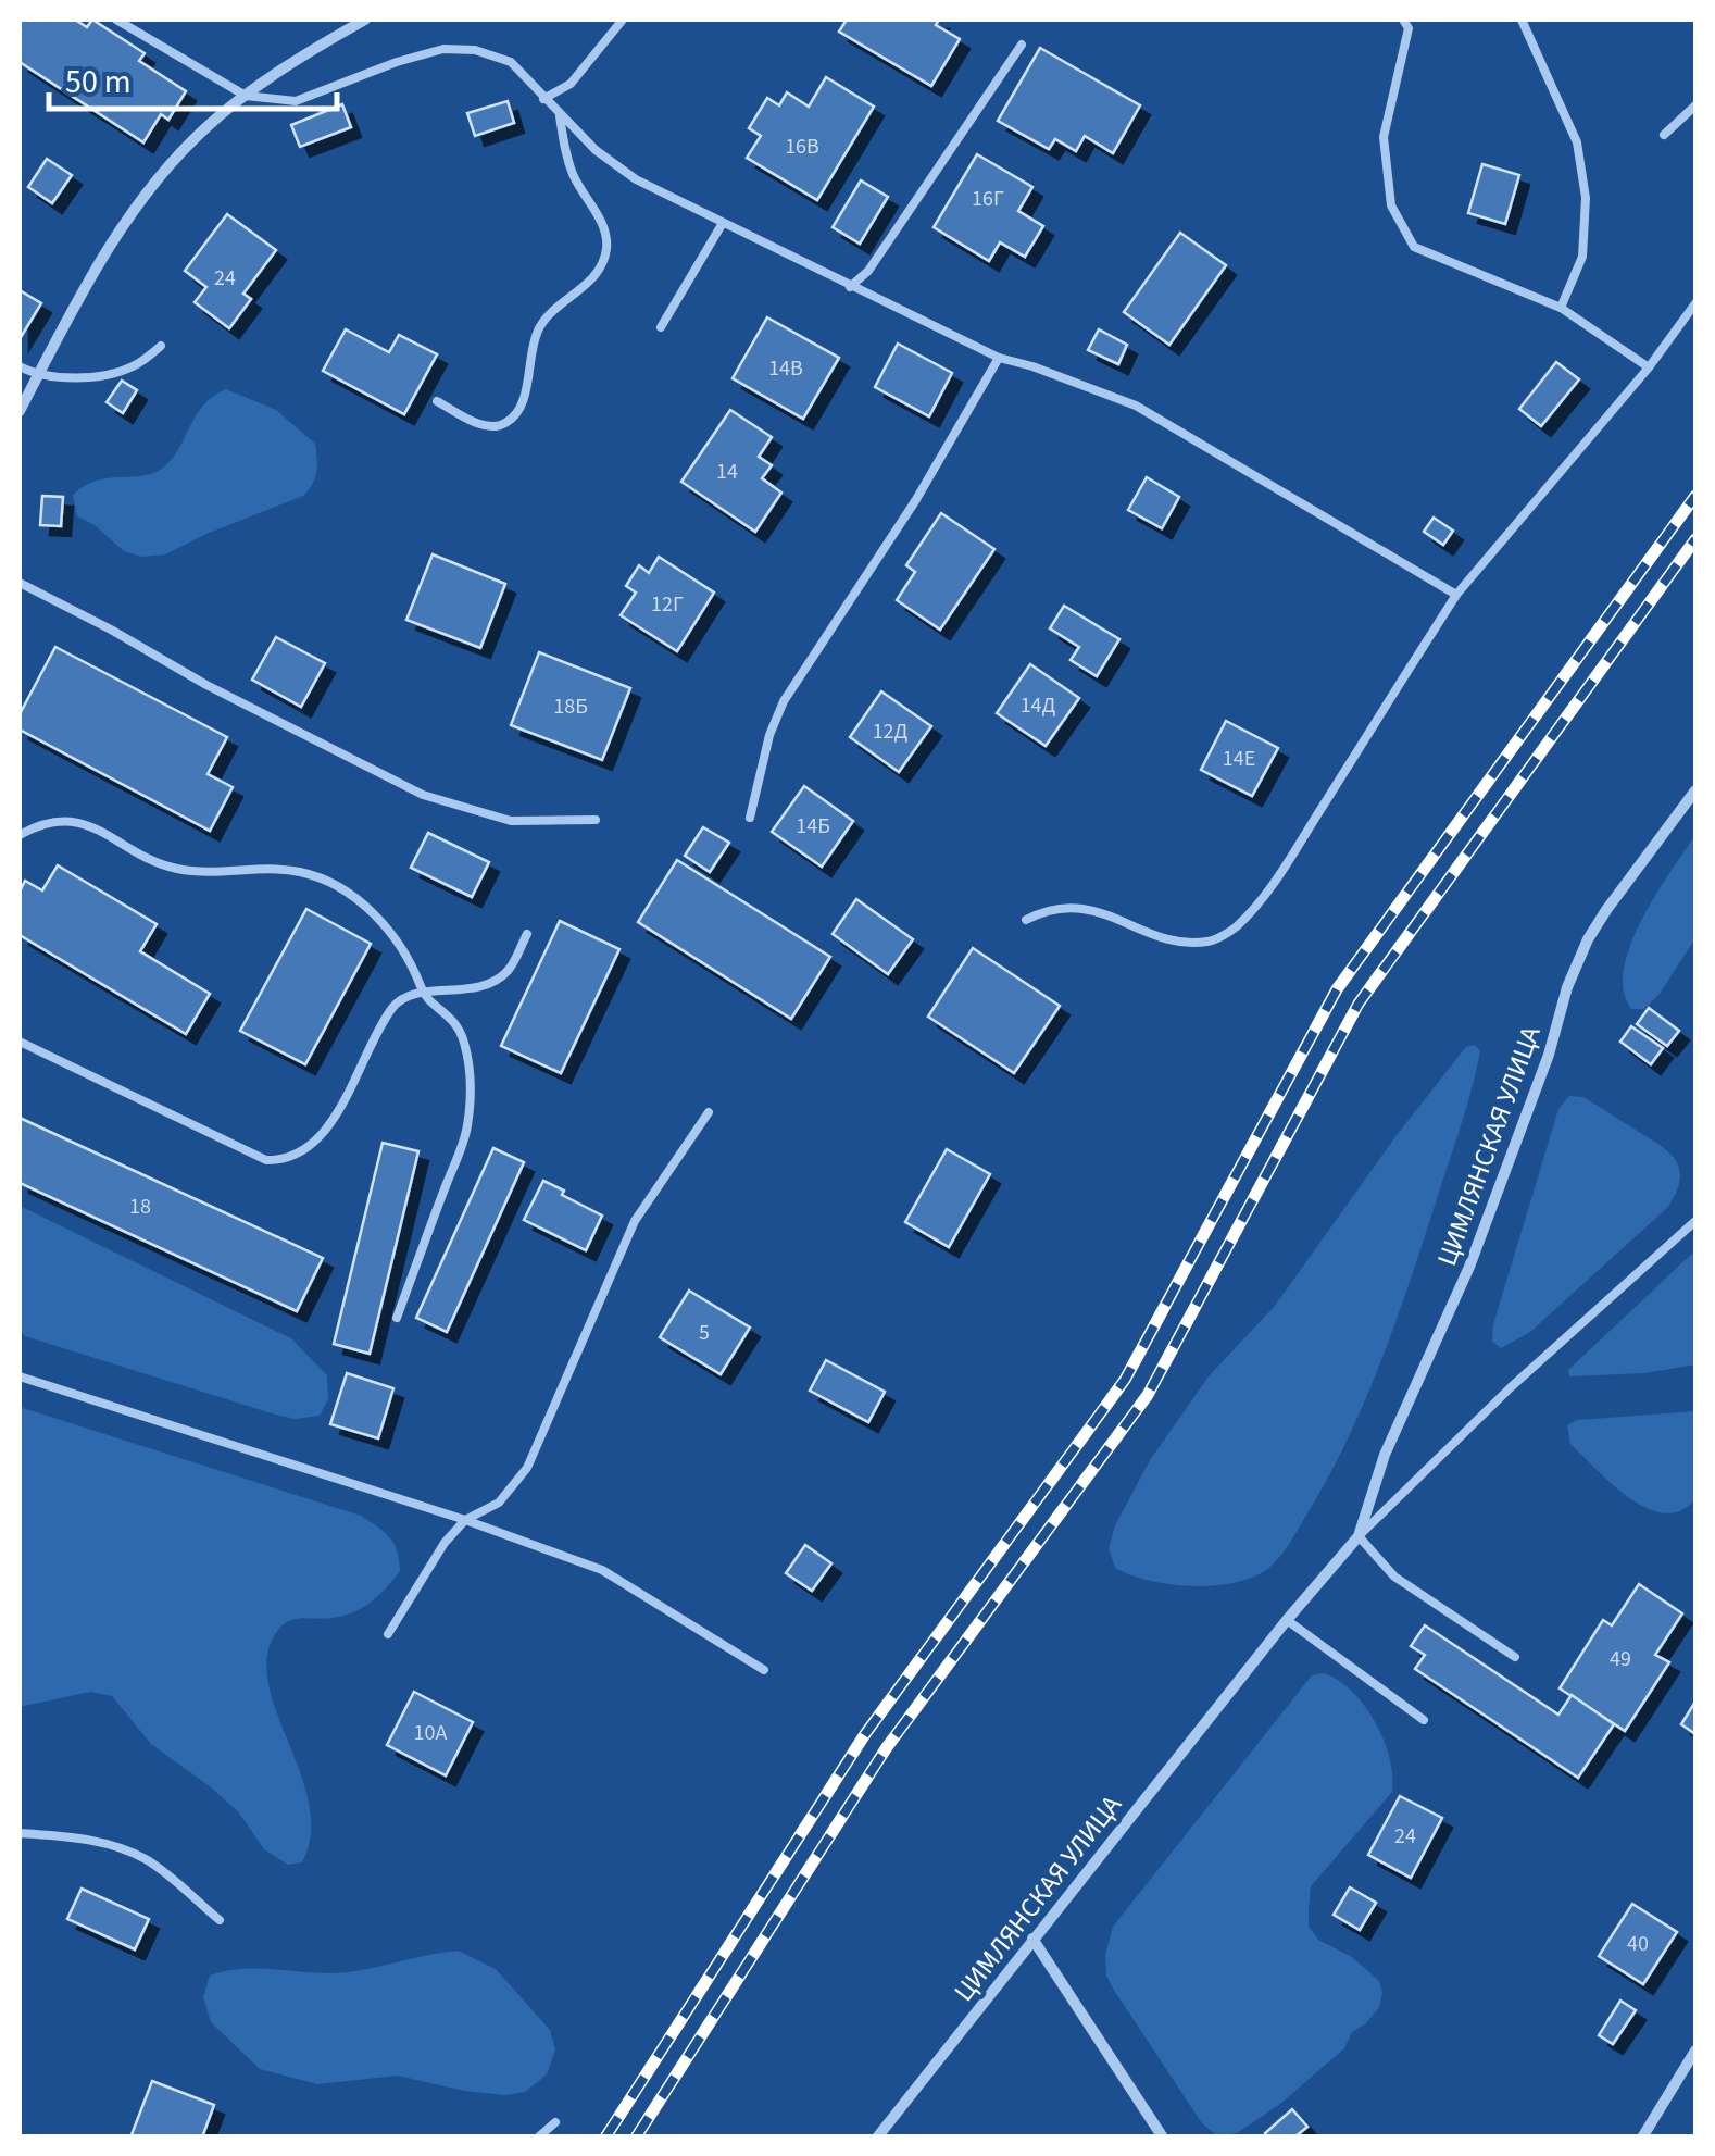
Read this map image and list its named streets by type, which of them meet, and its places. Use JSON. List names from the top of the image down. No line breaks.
{"streets":{"street":["ЦИМЛЯНСКАЯ УЛИЦА"]},"house_numbers":["16В","16Г","24","14В","14","12Г","14Д","18Б","12Д","14Е","14Б","18","5","49","10А","24","40"],"scale_bar":"50 m"}
